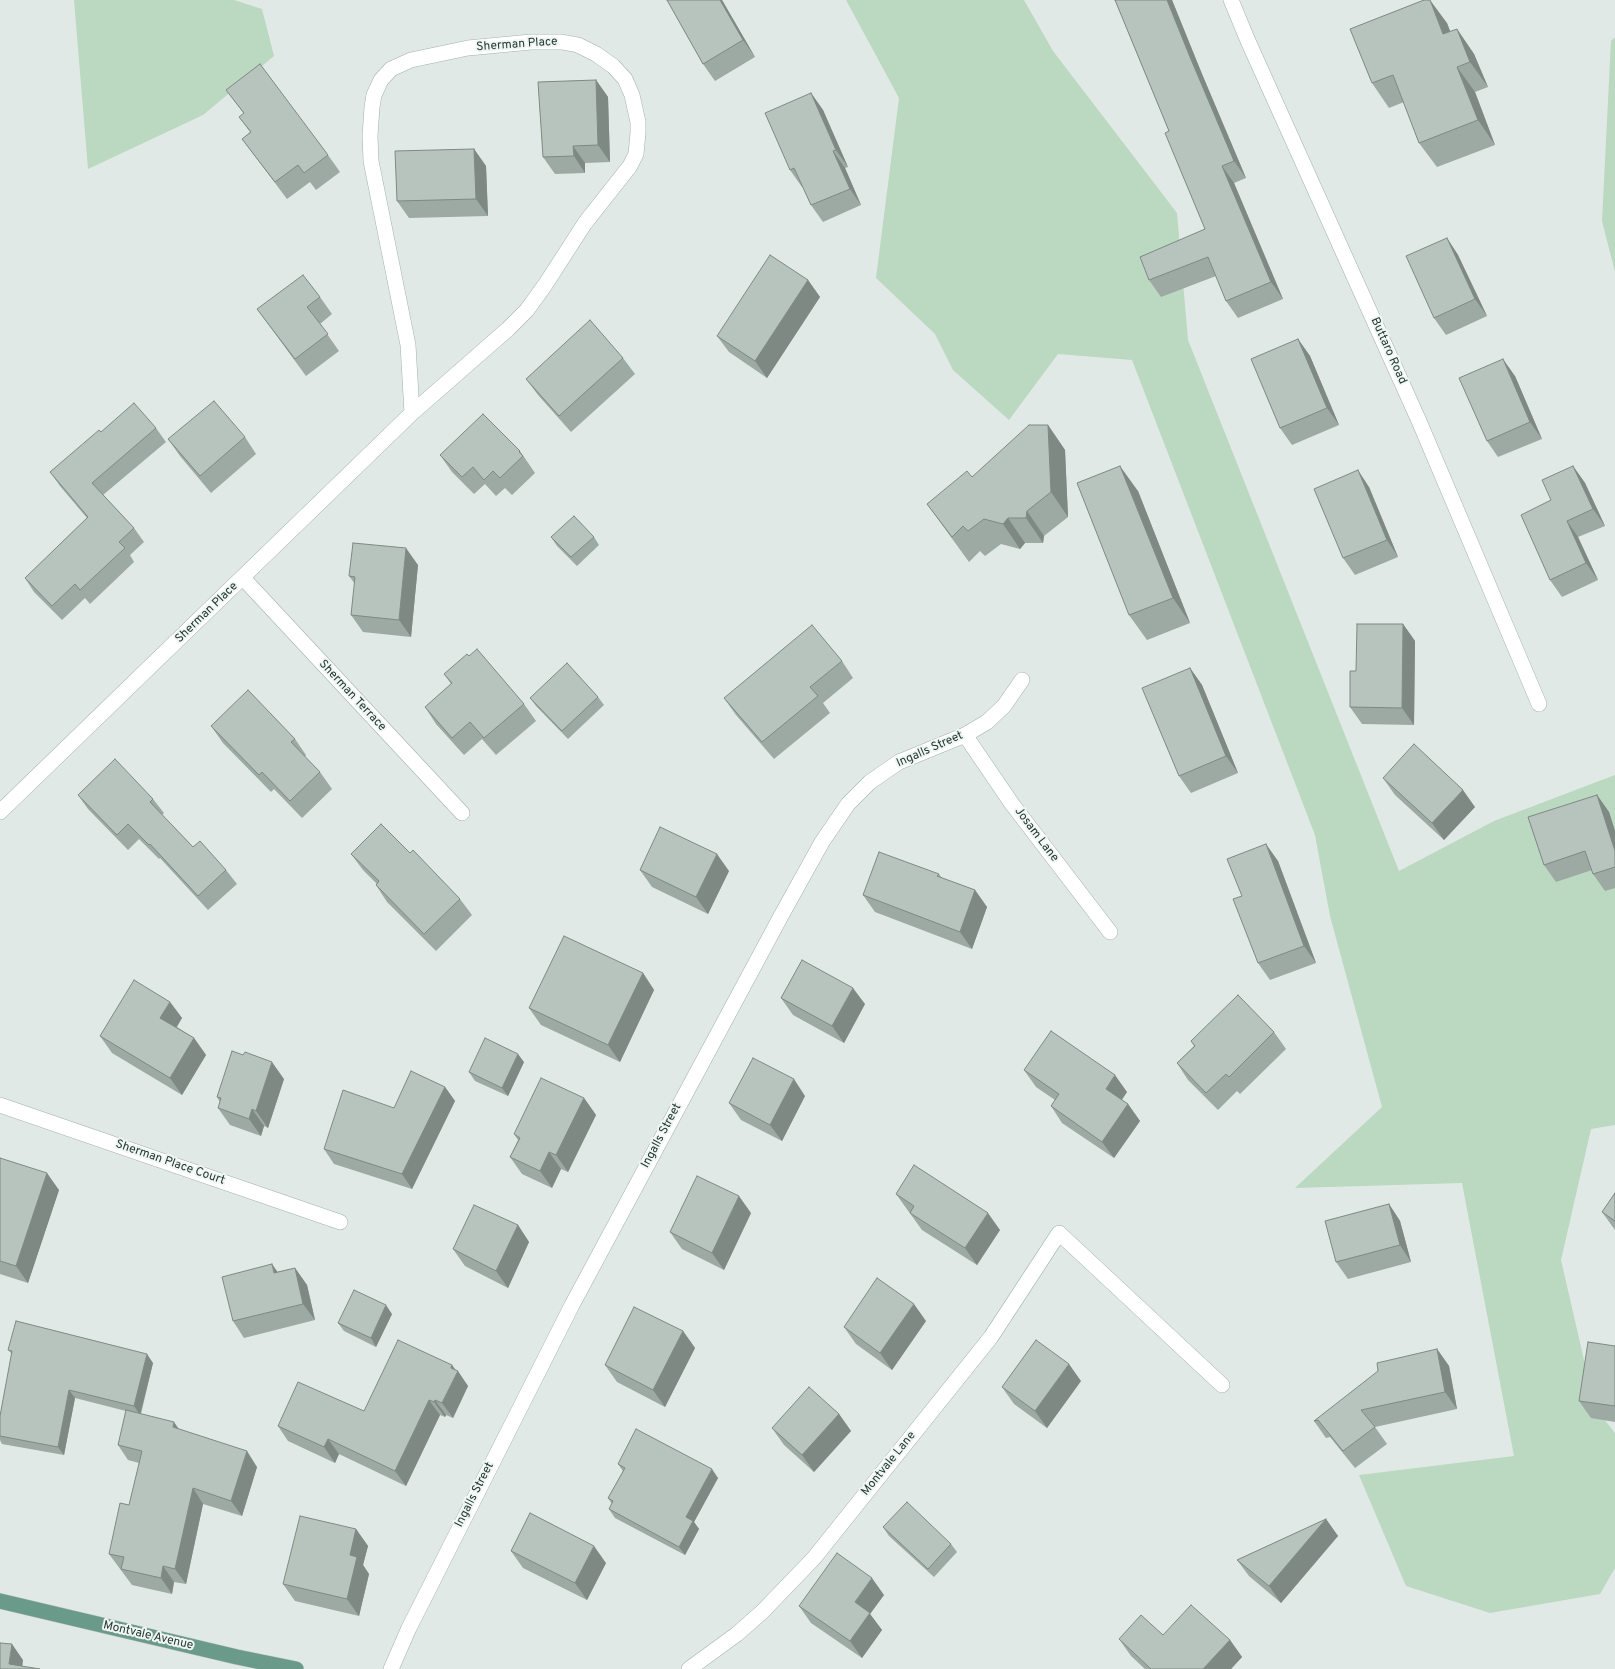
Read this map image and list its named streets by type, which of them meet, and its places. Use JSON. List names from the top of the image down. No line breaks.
{"streets":{"main road":["Montvale Avenue"],"street":["Sherman Place","Buttaro Road","Sherman Terrace","Ingalls Street","Josam Lane","Sherman Place Court","Montvale Lane"]},"crossings":[["Sherman Place","Sherman Terrace"],["Ingalls Street","Josam Lane"]]}
